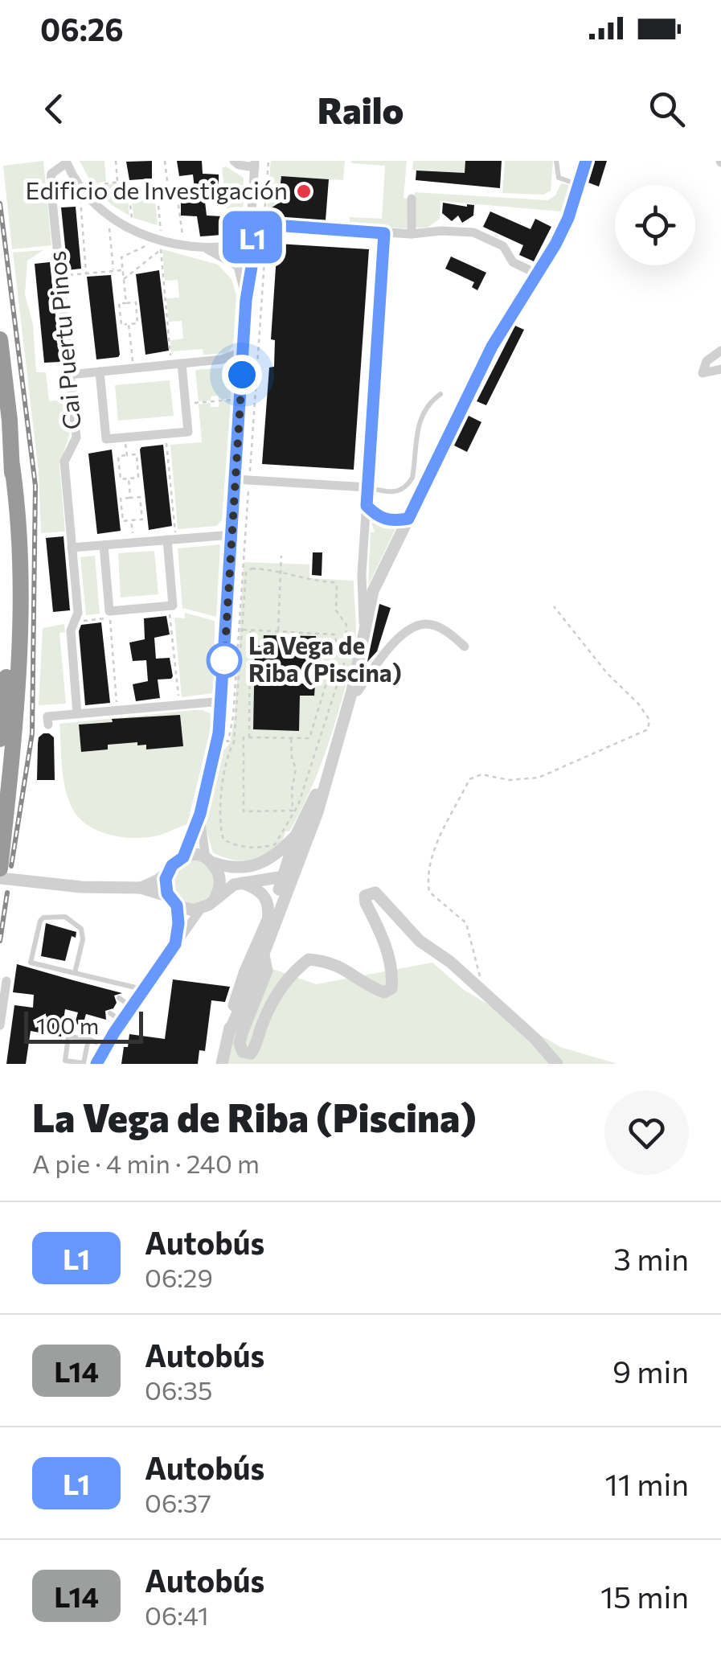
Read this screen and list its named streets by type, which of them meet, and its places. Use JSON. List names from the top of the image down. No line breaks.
{"streets":{"street":["Cai Puertu Pinos"]},"places":["Edificio de Investigación","La Vega de Riba (Piscina)"],"lines":["bus line L1"],"scale_bar":"100 m","page":{"status":"06:26","header":"Railo","on_map":"L1","scale":"100 m","heading":["La Vega de Riba (Piscina)","A pie · 4 min · 240 m"],"list":[{"mark":"L1","name":"Autobús","note":"06:29","value":"3 min"},{"mark":"L14","name":"Autobús","note":"06:35","value":"9 min"},{"mark":"L1","name":"Autobús","note":"06:37","value":"11 min"},{"mark":"L14","name":"Autobús","note":"06:41","value":"15 min"}]}}
